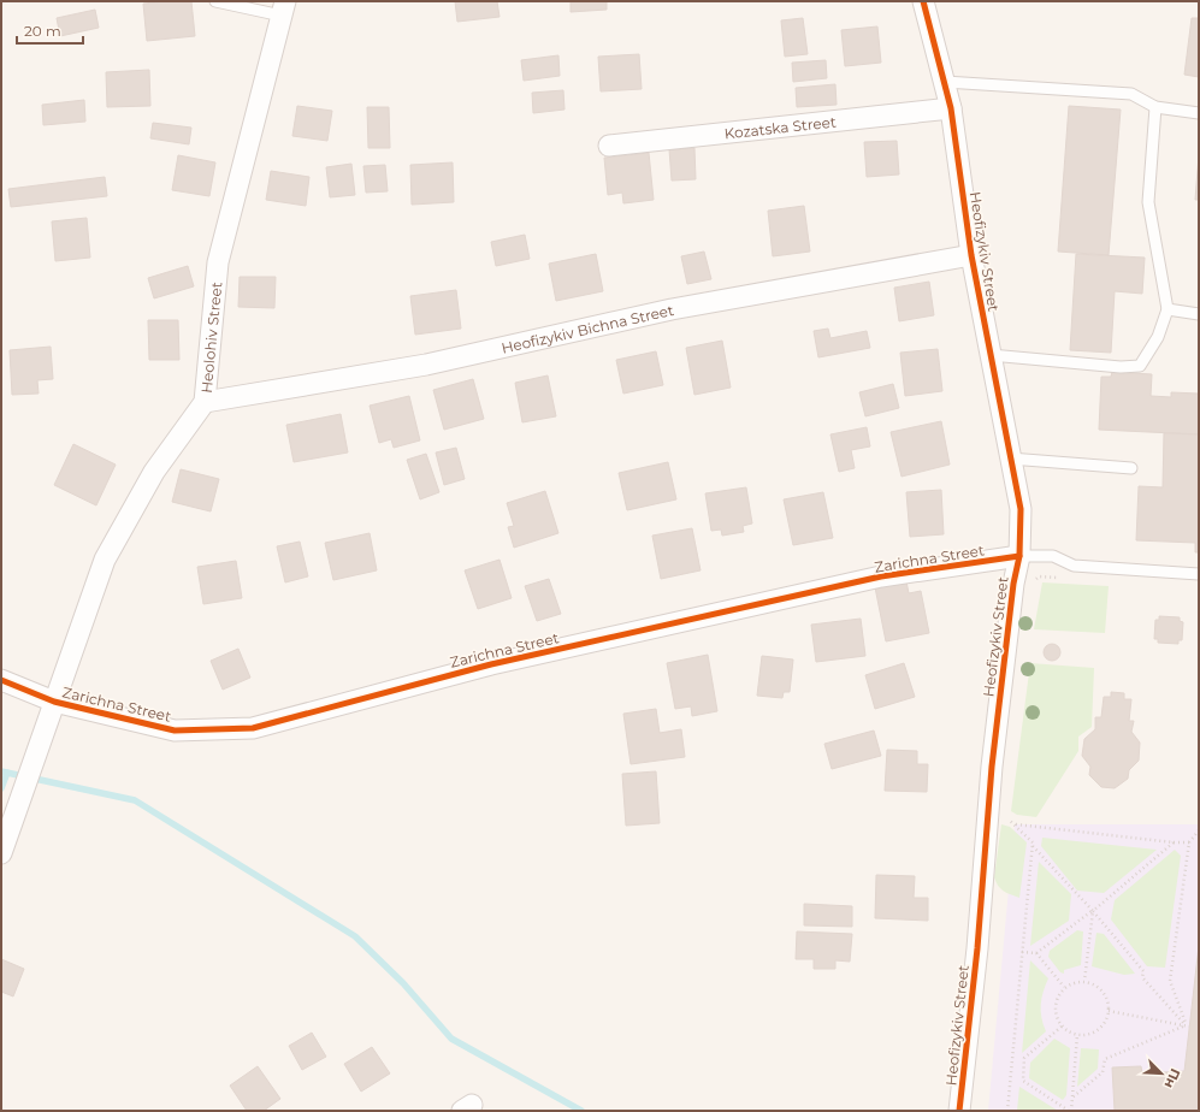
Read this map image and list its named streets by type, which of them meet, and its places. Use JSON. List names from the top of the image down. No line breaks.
{"streets":{"street":["Kozatska Street","Heofizykiv Street","Heofizykiv Bichna Street","Heolohiv Street","Zarichna Street"]},"crossings":[["Kozatska Street","Heofizykiv Street"],["Heofizykiv Street","Heofizykiv Bichna Street"],["Heofizykiv Street","Zarichna Street"],["Heofizykiv Bichna Street","Heolohiv Street"],["Heolohiv Street","Zarichna Street"]],"scale_bar":"20 m","north":"bottom right"}
